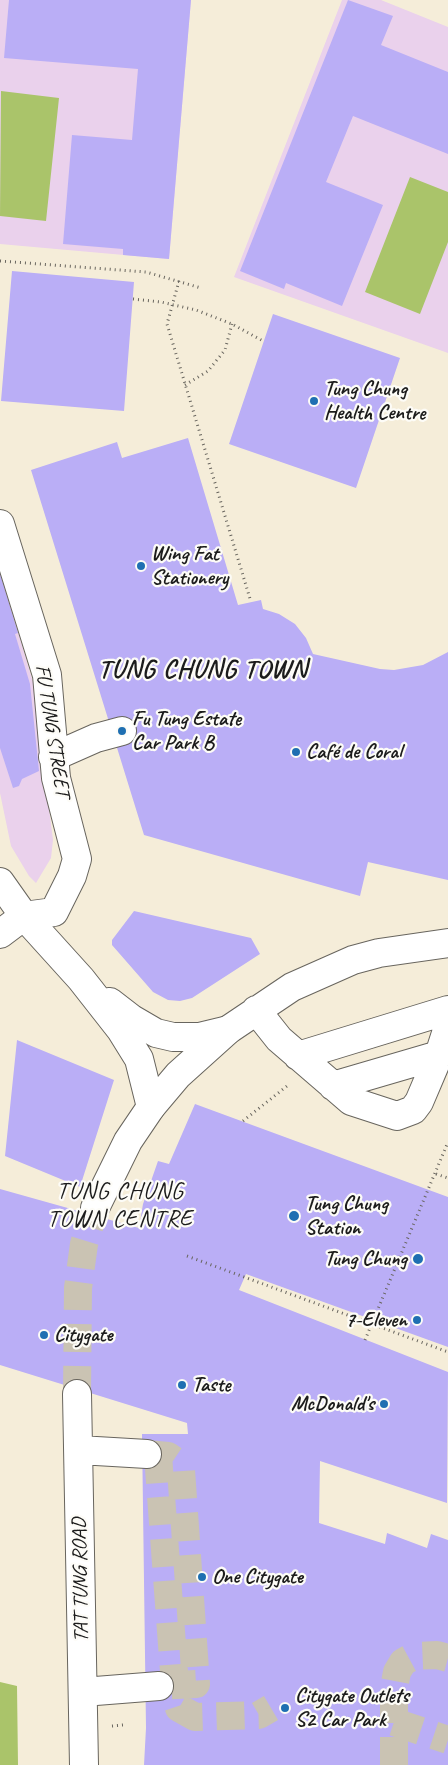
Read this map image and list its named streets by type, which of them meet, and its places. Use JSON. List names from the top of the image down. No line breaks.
{"streets":{"street":["FU TUNG STREET","TAT TUNG ROAD"]},"districts":["TUNG CHUNG TOWN","TUNG CHUNG TOWN CENTRE"],"places":["Tung Chung Health Centre","Wing Fat Stationery","Fu Tung Estate Car Park B","Café de Coral","Tung Chung Station","Tung Chung","7-Eleven","Citygate","Taste","McDonald's","One Citygate","Citygate Outlets S2 Car Park"]}
